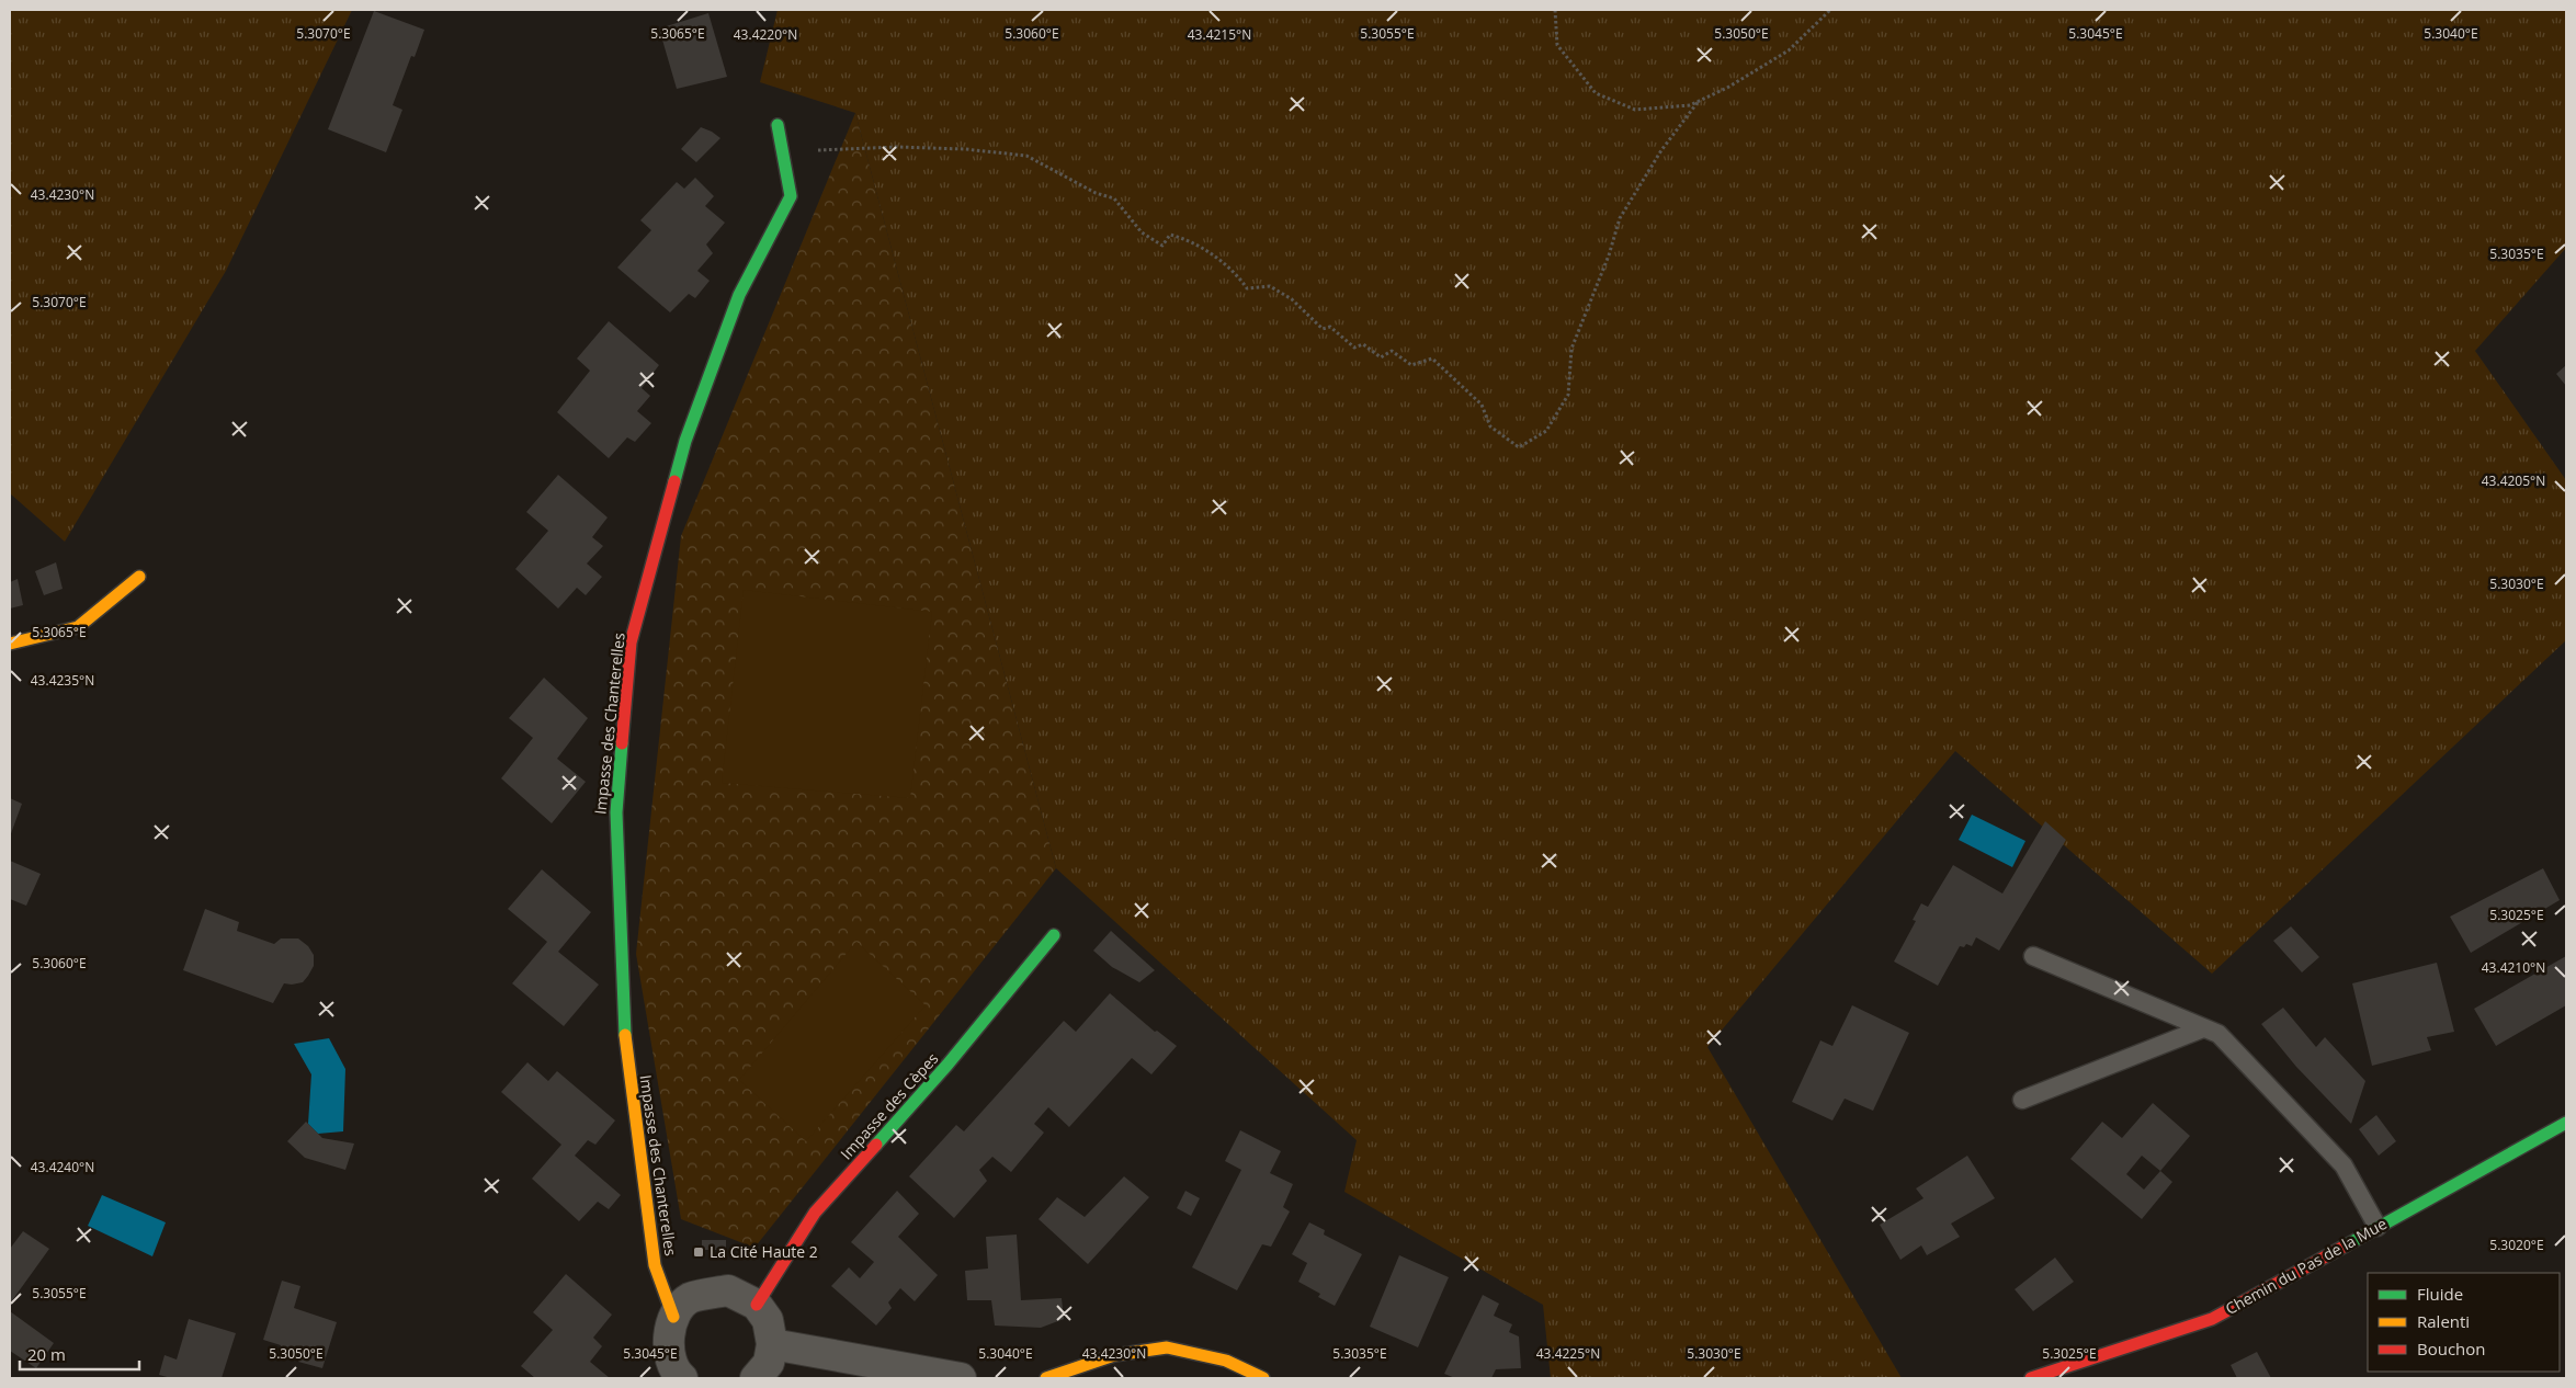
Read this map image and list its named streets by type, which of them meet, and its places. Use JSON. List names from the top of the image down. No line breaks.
{"streets":{"street":["Impasse des Chanterelles","Impasse des Cèpes","Chemin du Pas de la Mue"]},"places":{"transit":["La Cité Haute 2"]},"legend":["Fluide","Ralenti","Bouchon"],"scale_bar":"20 m","coordinates":["5.3070°E","5.3065°E","5.3060°E","5.3055°E","5.3050°E","5.3045°E","5.3040°E","43.4220°N","43.4215°N","43.4230°N","5.3035°E","43.4205°N","5.3030°E","43.4235°N","5.3025°E","43.4210°N","43.4240°N","5.3020°E","43.4225°N"]}
